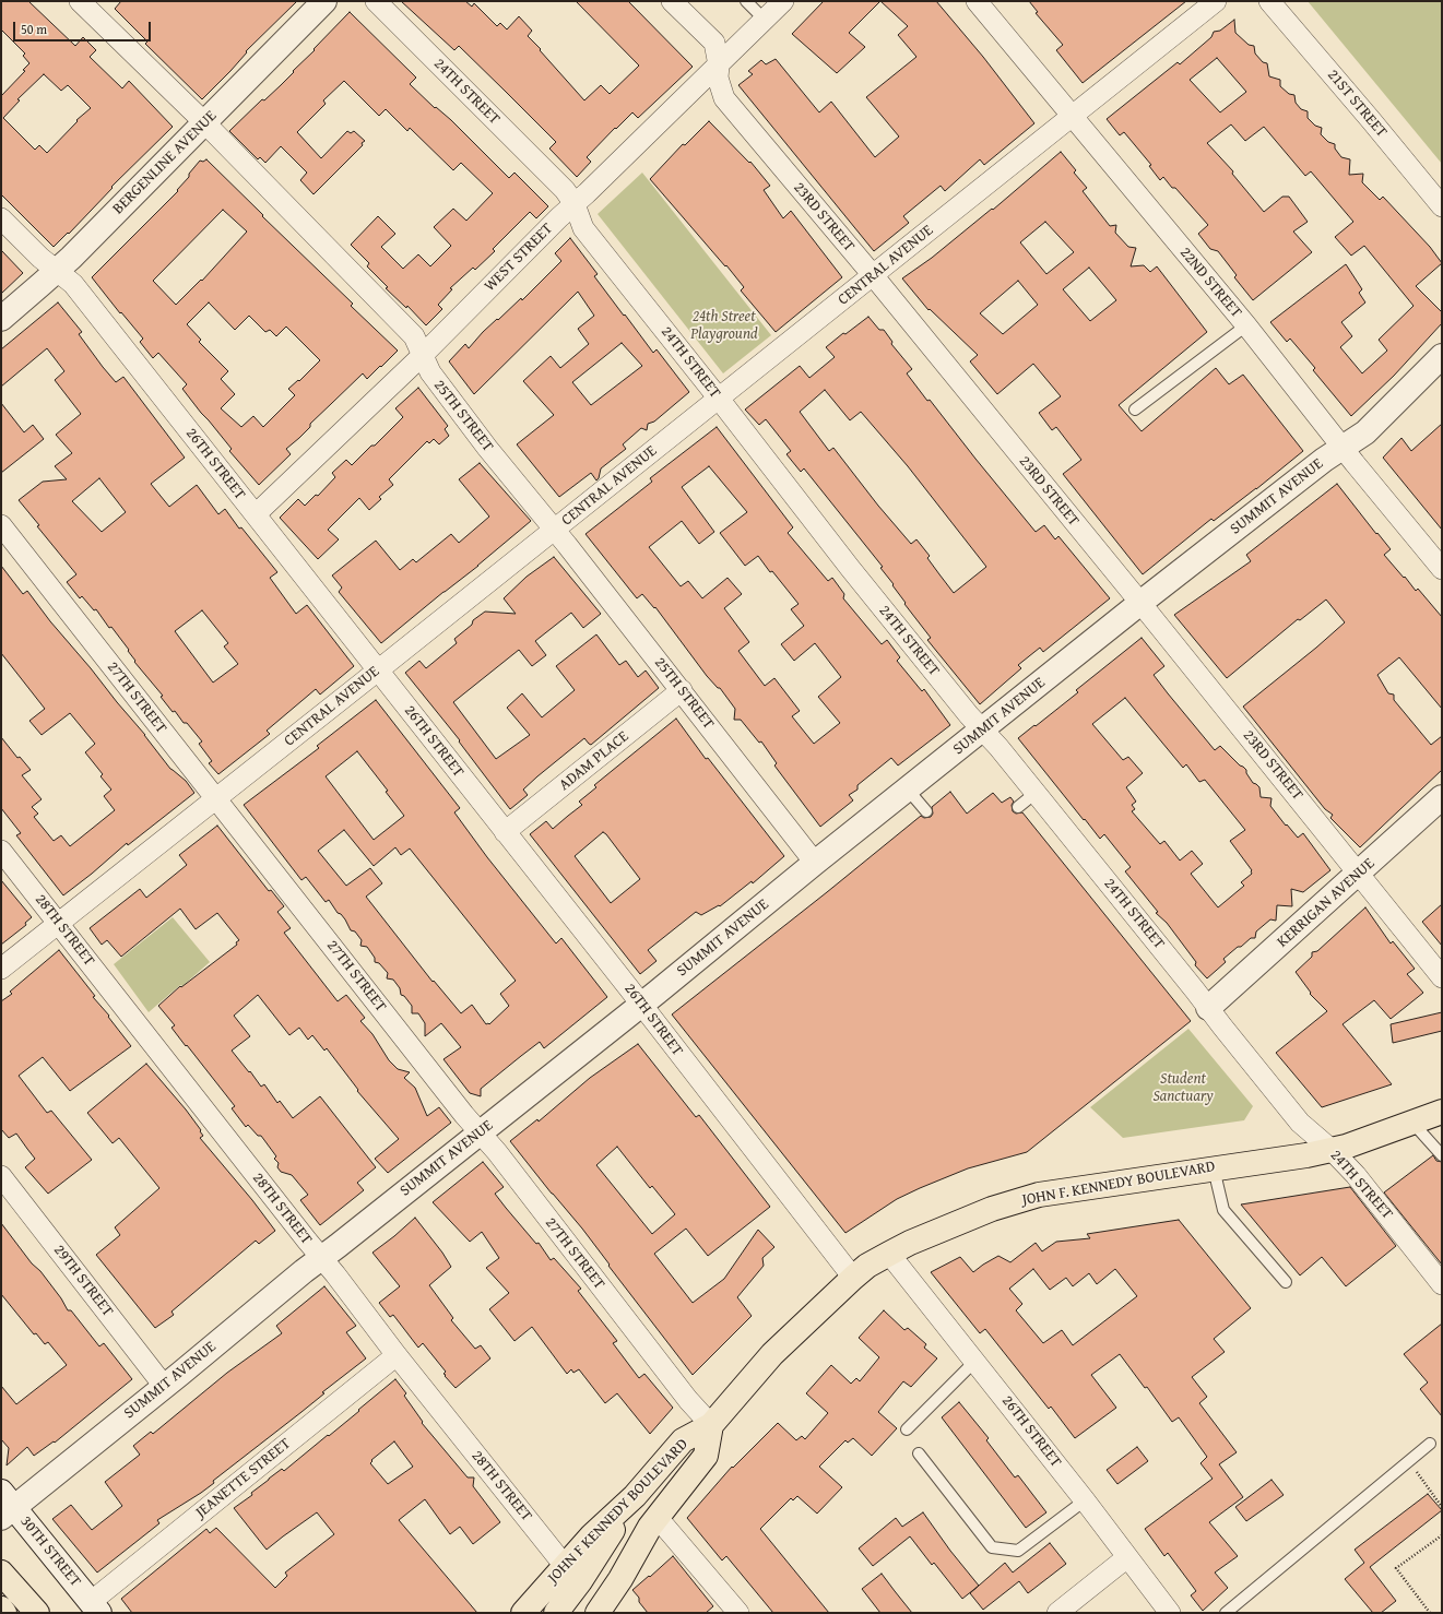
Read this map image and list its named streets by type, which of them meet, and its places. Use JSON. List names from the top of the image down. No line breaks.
{"streets":{"main road":["JOHN F. KENNEDY BOULEVARD","JOHN F KENNEDY BOULEVARD"],"street":["24TH STREET","21ST STREET","BERGENLINE AVENUE","23RD STREET","WEST STREET","CENTRAL AVENUE","22ND STREET","25TH STREET","26TH STREET","SUMMIT AVENUE","27TH STREET","ADAM PLACE","KERRIGAN AVENUE","28TH STREET","29TH STREET","JEANETTE STREET","30TH STREET"]},"crossings":[["24TH STREET","WEST STREET"],["24TH STREET","CENTRAL AVENUE"],["24TH STREET","SUMMIT AVENUE"],["24TH STREET","KERRIGAN AVENUE"],["24TH STREET","JOHN F. KENNEDY BOULEVARD"],["BERGENLINE AVENUE","25TH STREET"],["BERGENLINE AVENUE","26TH STREET"],["23RD STREET","WEST STREET"],["23RD STREET","CENTRAL AVENUE"],["23RD STREET","SUMMIT AVENUE"],["23RD STREET","KERRIGAN AVENUE"],["WEST STREET","25TH STREET"],["WEST STREET","26TH STREET"],["CENTRAL AVENUE","22ND STREET"],["CENTRAL AVENUE","25TH STREET"],["CENTRAL AVENUE","26TH STREET"],["CENTRAL AVENUE","27TH STREET"],["CENTRAL AVENUE","28TH STREET"],["22ND STREET","SUMMIT AVENUE"],["25TH STREET","SUMMIT AVENUE"],["25TH STREET","ADAM PLACE"],["26TH STREET","SUMMIT AVENUE"],["26TH STREET","ADAM PLACE"],["26TH STREET","JOHN F. KENNEDY BOULEVARD"],["SUMMIT AVENUE","27TH STREET"],["SUMMIT AVENUE","28TH STREET"],["SUMMIT AVENUE","29TH STREET"],["SUMMIT AVENUE","30TH STREET"],["27TH STREET","JOHN F. KENNEDY BOULEVARD"],["27TH STREET","JOHN F KENNEDY BOULEVARD"],["28TH STREET","JEANETTE STREET"],["28TH STREET","JOHN F KENNEDY BOULEVARD"],["JOHN F. KENNEDY BOULEVARD","JOHN F KENNEDY BOULEVARD"],["JEANETTE STREET","30TH STREET"]],"parks":["24th Street Playground","Student Sanctuary"],"scale_bar":"50 m"}
